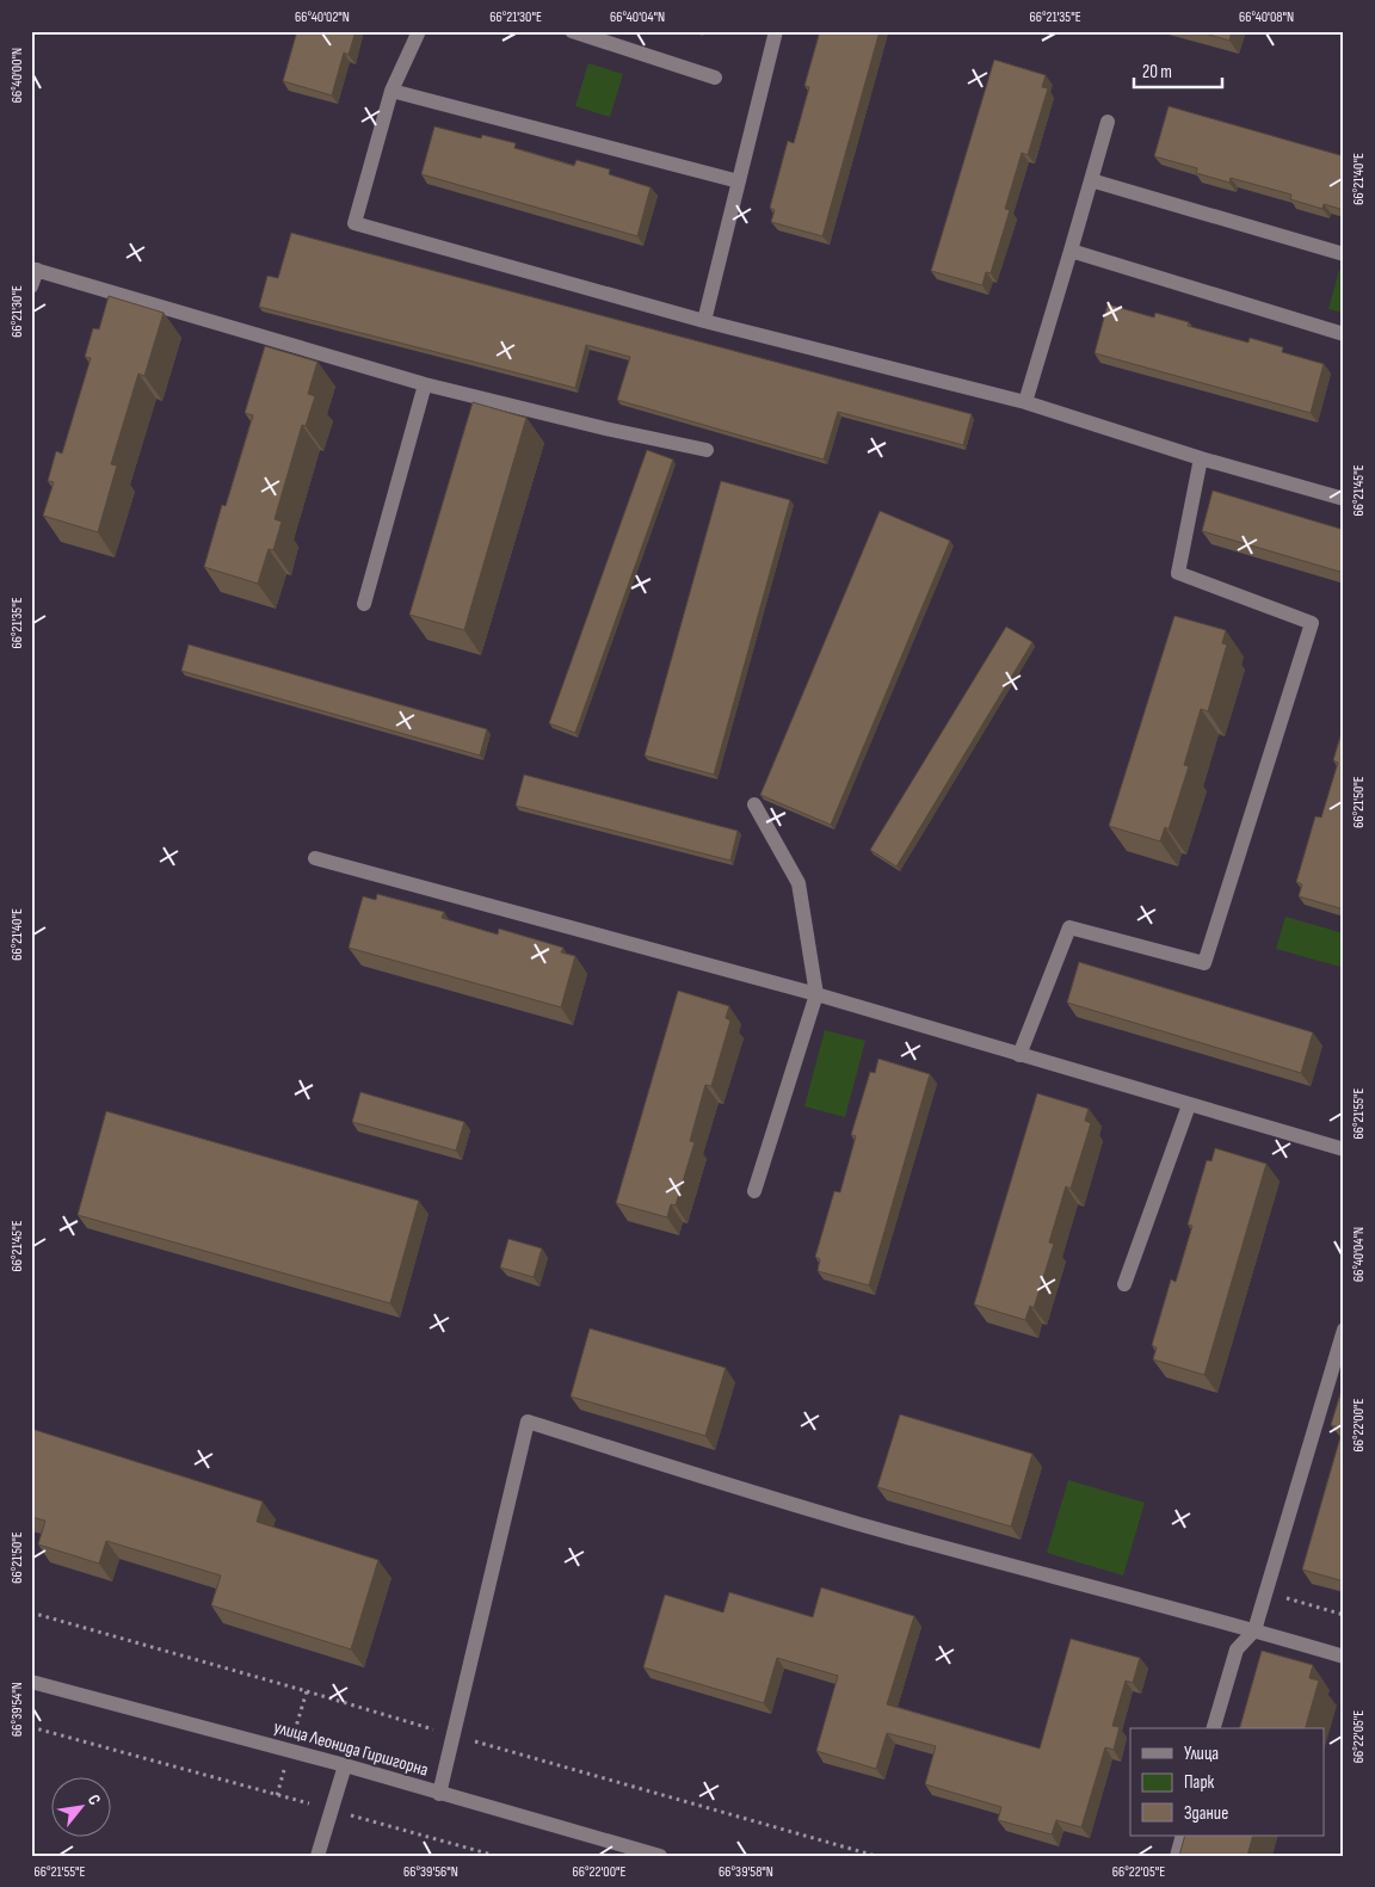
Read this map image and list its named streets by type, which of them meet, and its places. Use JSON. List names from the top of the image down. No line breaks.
{"streets":{"street":["улица Леонида Гиршгорна"]},"legend":["Улица","Парк","Здание"],"scale_bar":"20 m","north":"top right","coordinates":["66°40'02\"N","66°21'30\"E","66°40'04\"N","66°21'35\"E","66°40'08\"N","66°40'00\"N","66°21'40\"E","66°21'45\"E","66°21'50\"E","66°21'55\"E","66°22'00\"E","66°39'54\"N","66°22'05\"E","66°39'56\"N","66°39'58\"N"]}
